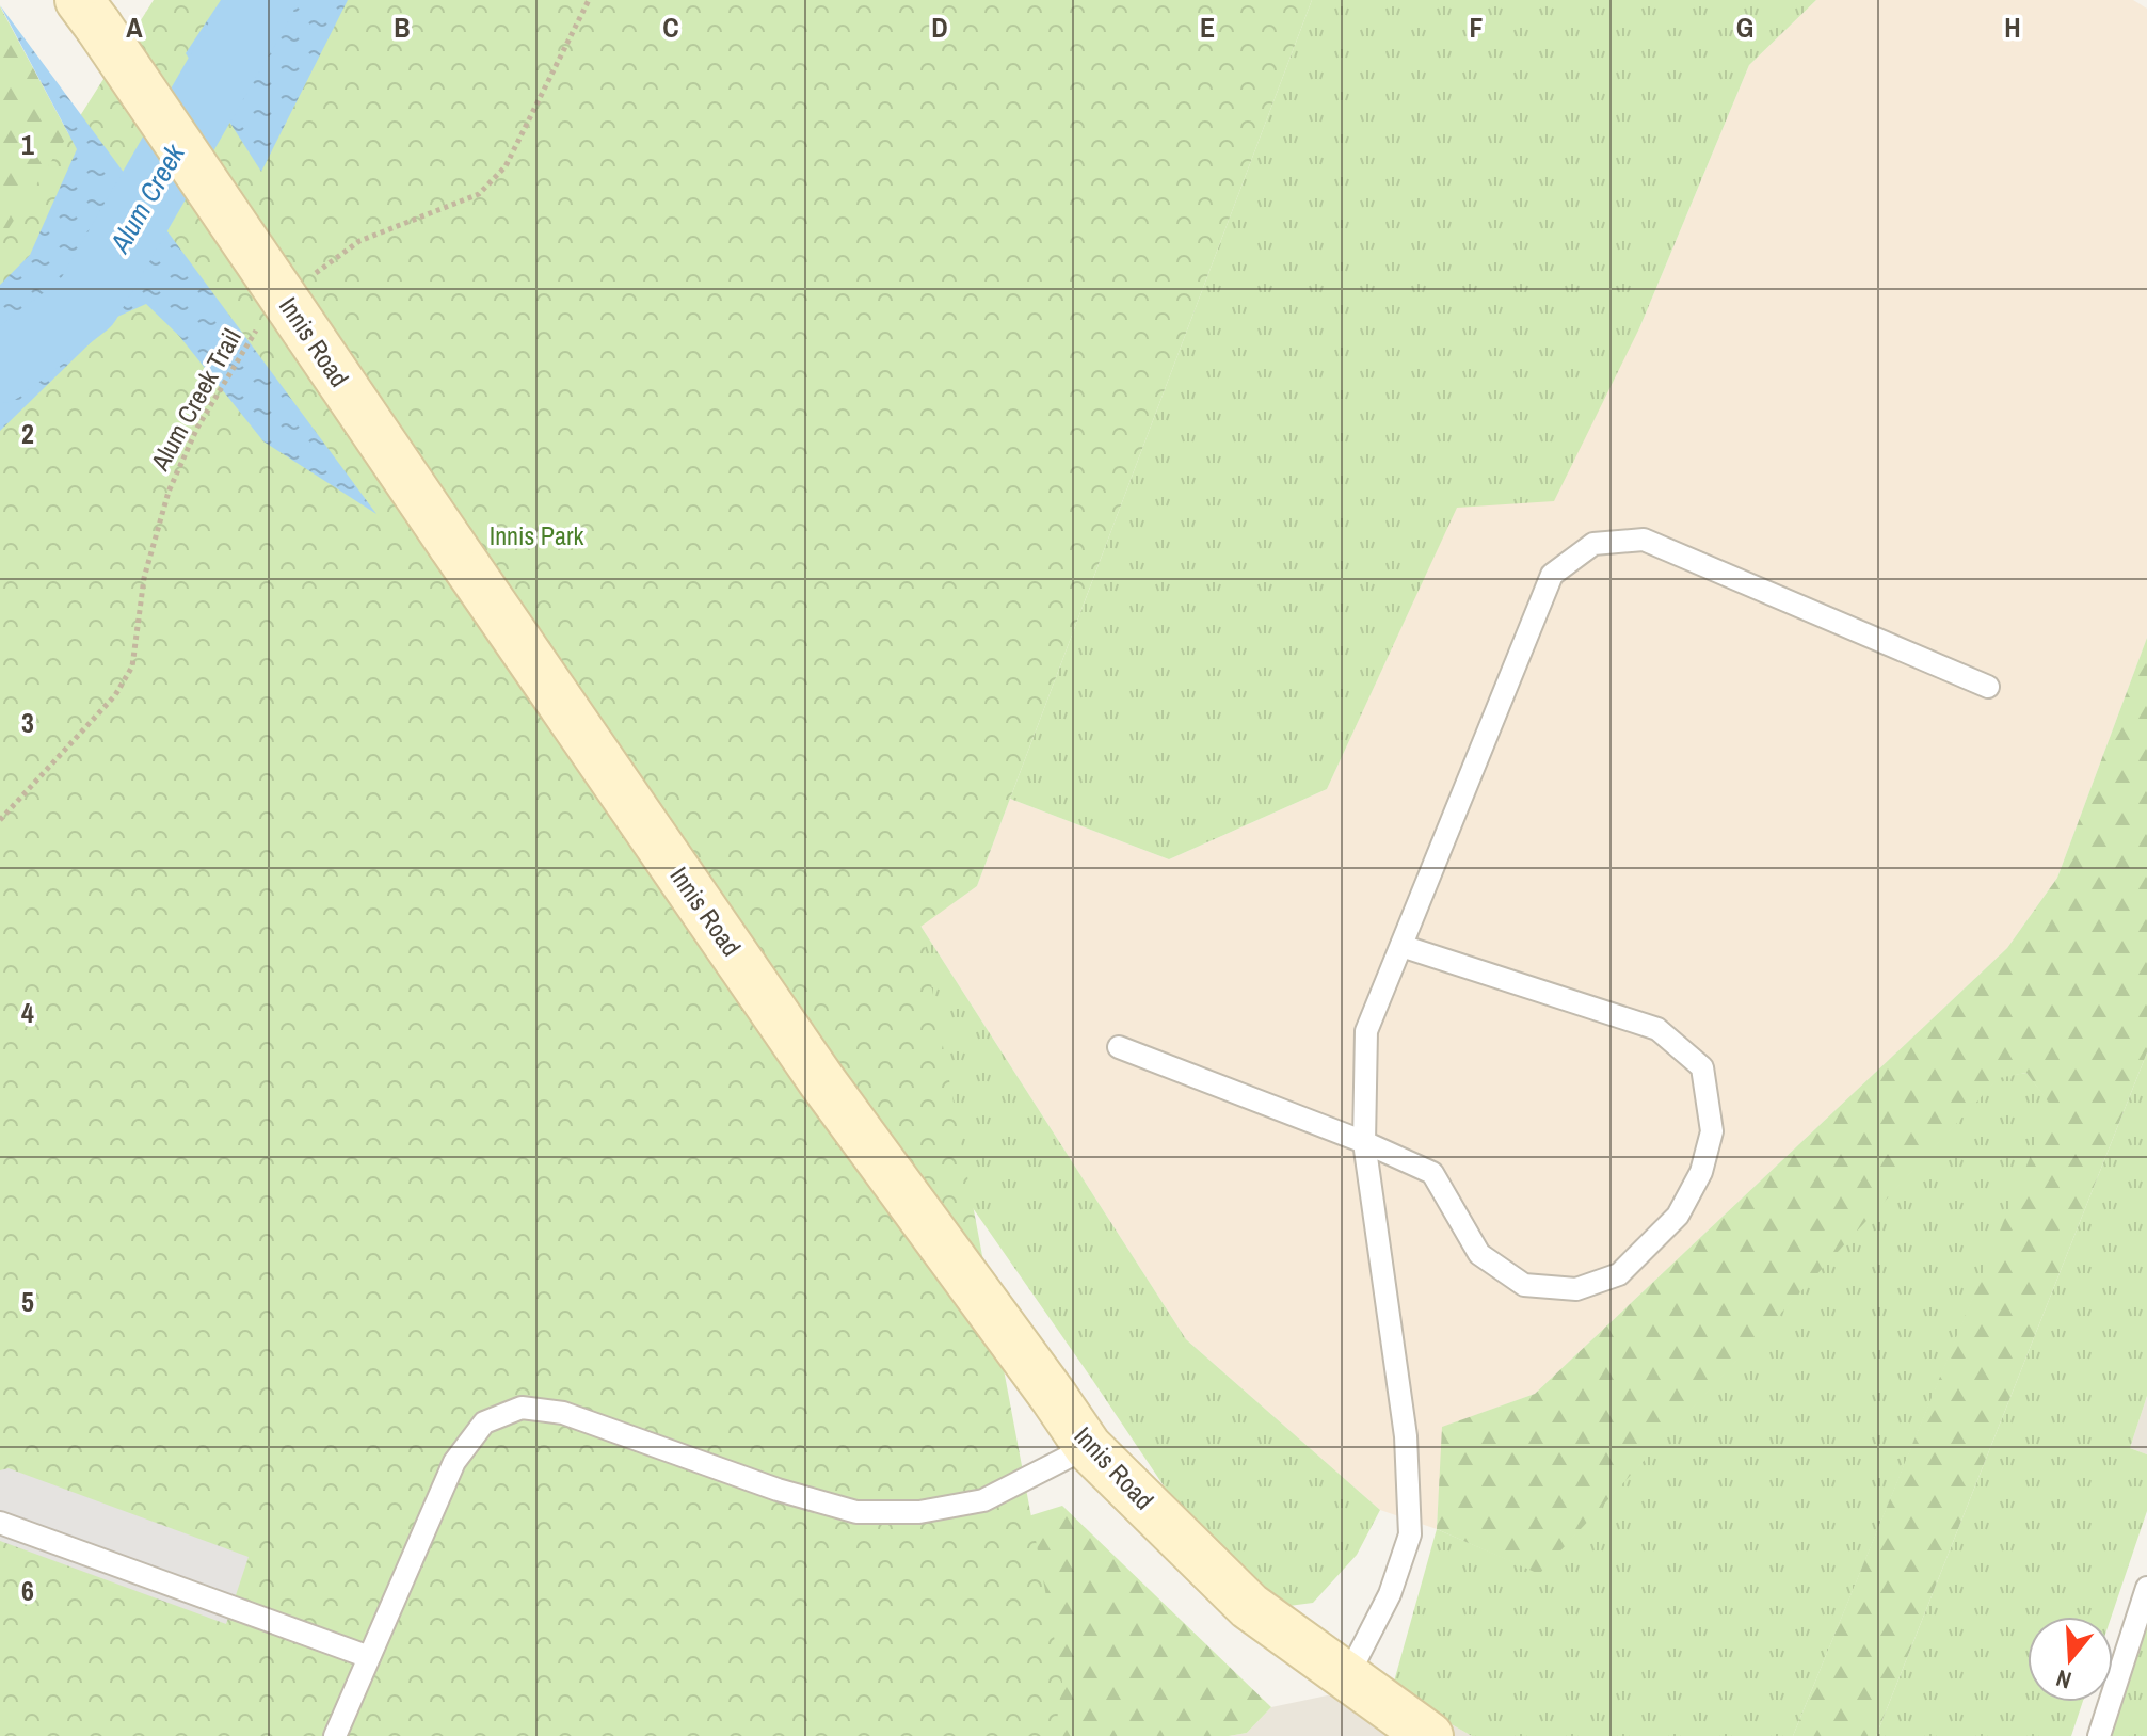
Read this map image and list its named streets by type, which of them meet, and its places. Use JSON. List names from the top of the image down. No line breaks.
{"streets":{"main road":["Innis Road"],"path":["Alum Creek Trail"]},"water":["Alum Creek"],"parks":["Innis Park"],"north":"bottom","grid":{"columns":["A","B","C","D","E","F","G","H"],"rows":["1","2","3","4","5","6"]}}
